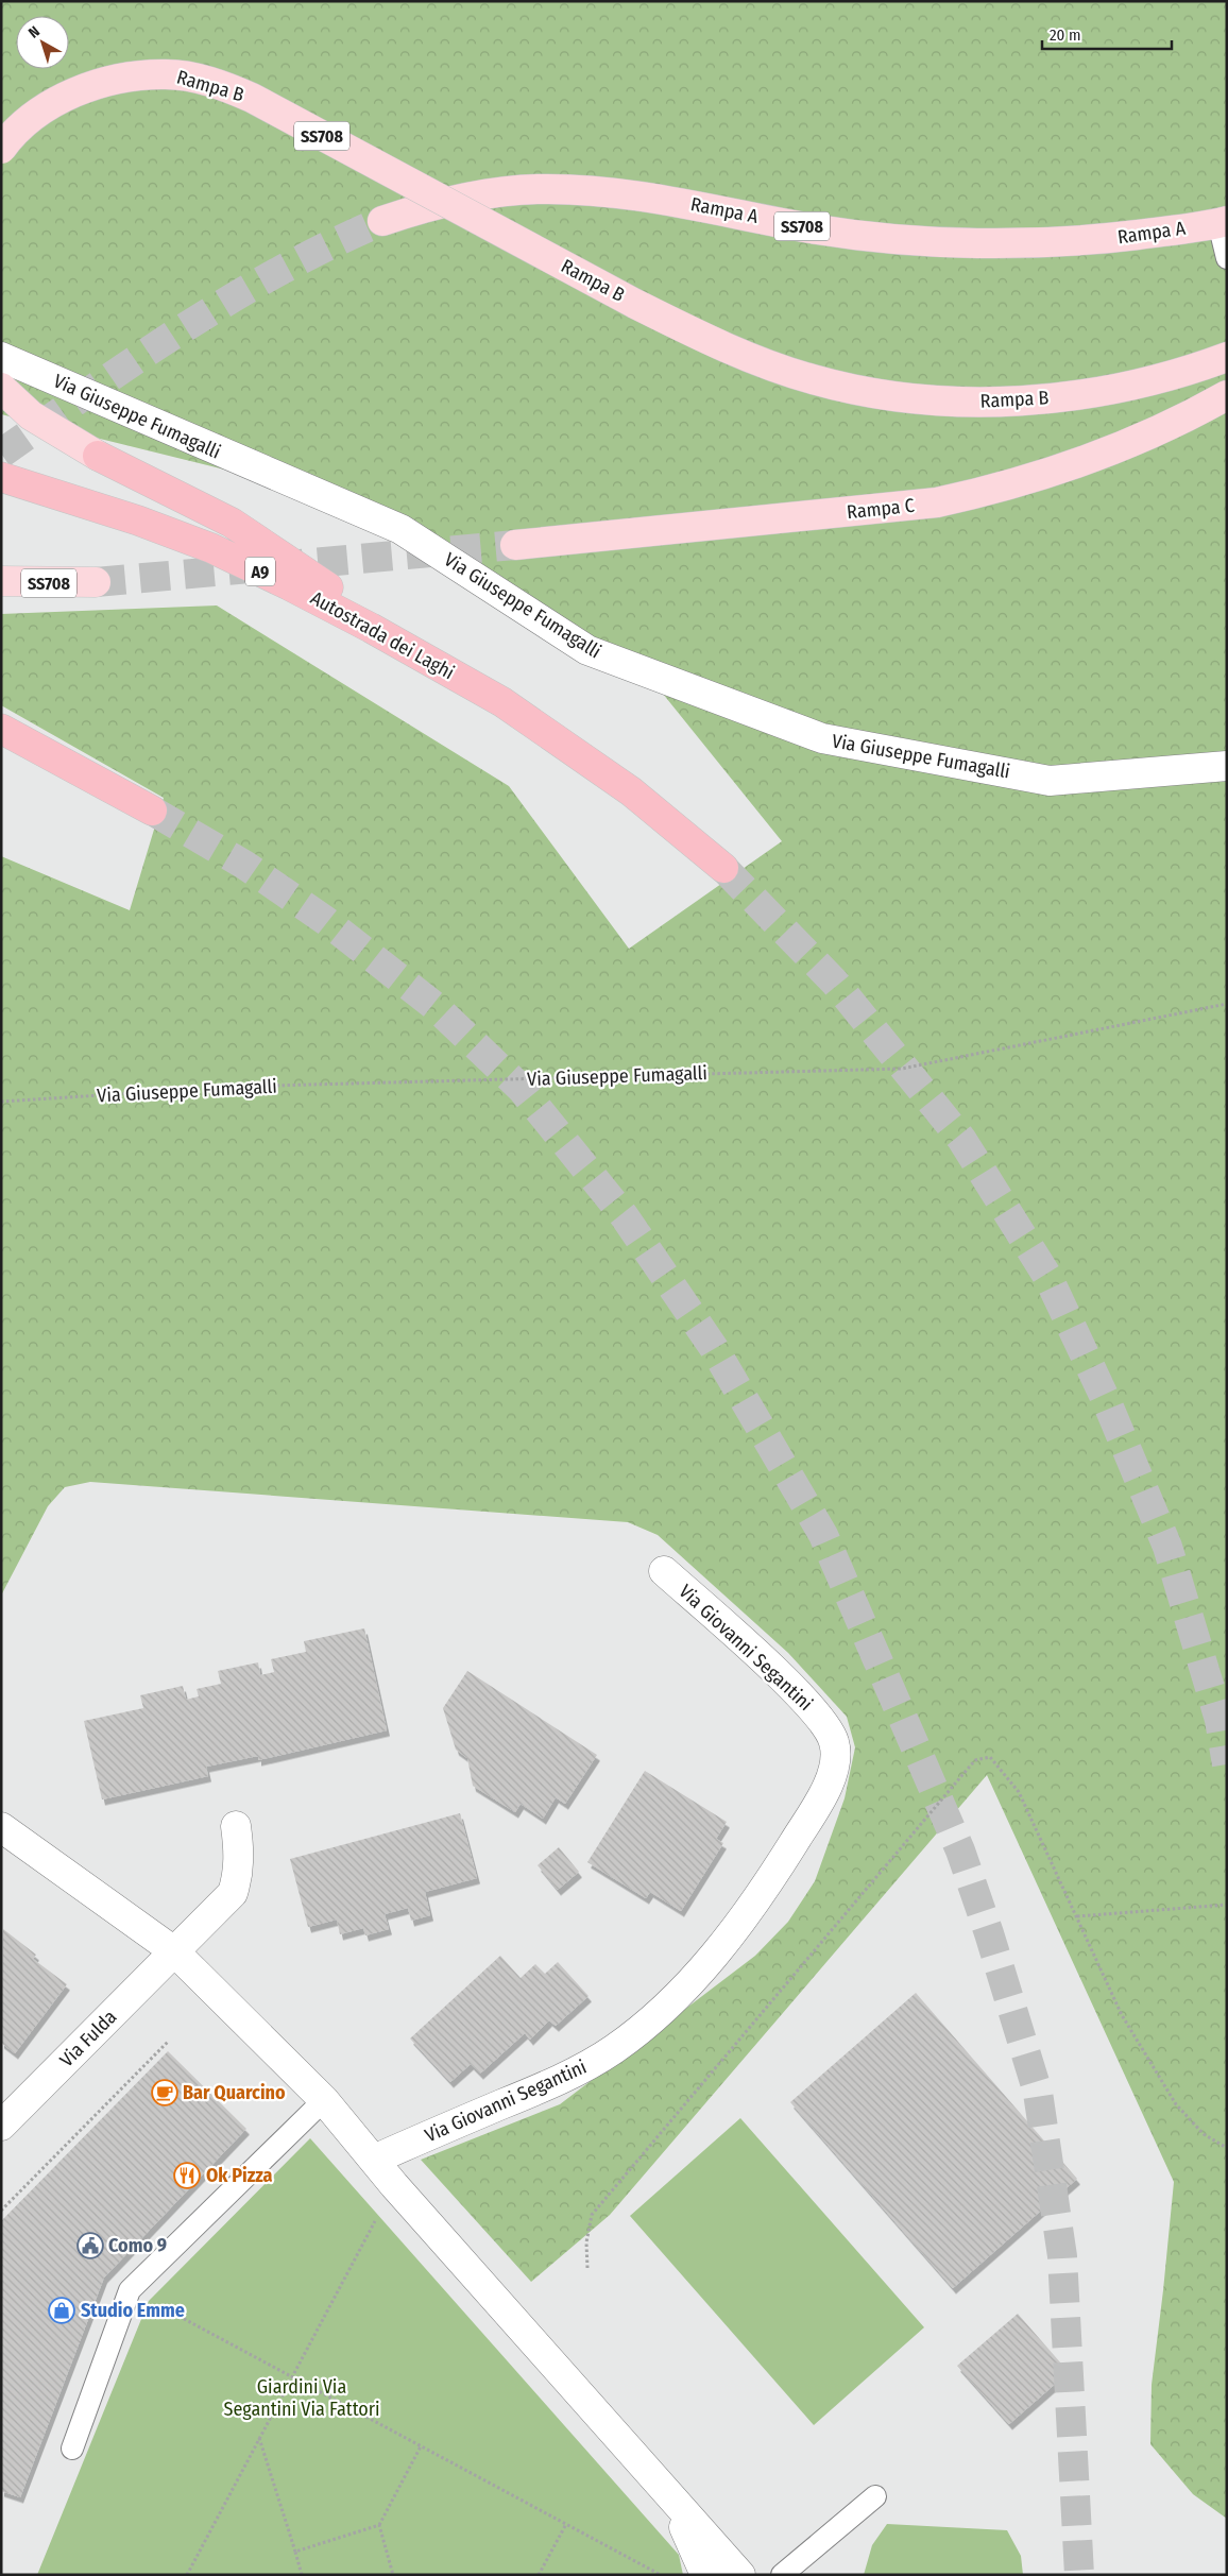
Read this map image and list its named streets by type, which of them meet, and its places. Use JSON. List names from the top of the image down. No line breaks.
{"streets":{"highway":["A9","Autostrada dei Laghi"],"main road":["Rampa B","SS708","Rampa A","Rampa C"],"street":["Via Giuseppe Fumagalli","Via Giovanni Segantini","Via Fulda"]},"parks":["Giardini Via Segantini Via Fattori"],"places":{"cafe":["Bar Quarcino"],"restaurant":["Ok Pizza"],"public building":["Como 9"],"shop":["Studio Emme"]},"scale_bar":"20 m","north":"top left"}
